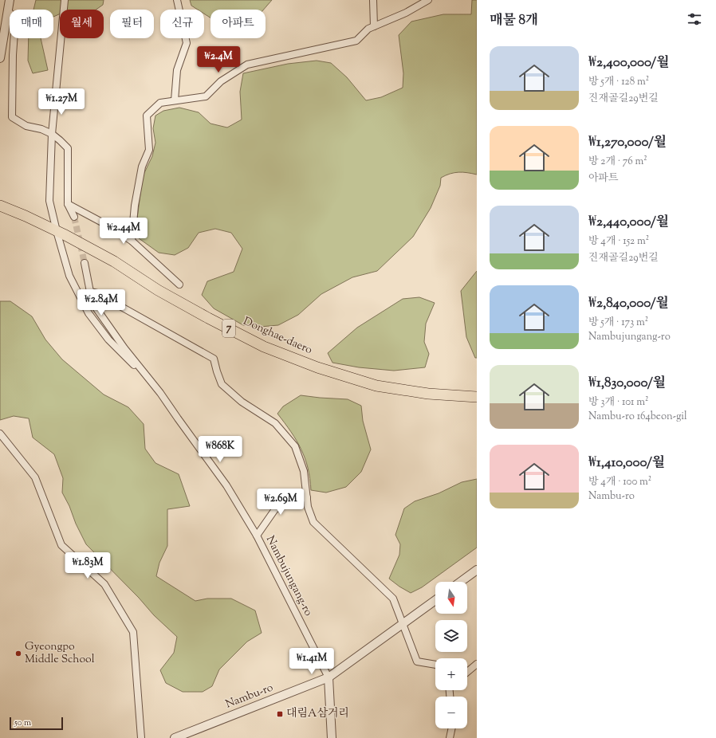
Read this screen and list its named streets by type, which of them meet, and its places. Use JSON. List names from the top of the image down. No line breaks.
{"streets":{"main road":["7","Donghae-daero"],"street":["Nambujungang-ro","Nambu-ro"]},"crossings":[["Donghae-daero","Nambujungang-ro"],["Nambujungang-ro","Nambu-ro"]],"places":{"other":["Gyeongpo Middle School"],"transit":["대림A삼거리"]},"scale_bar":"50 m","north":"bottom","page":{"heading":"매물 8개","chip":["매매","월세","필터","신규","아파트"],"list":[{"name":"₩2,400,000/월","note":"방 5개 · 128 m² · 진재골길29번길"},{"name":"₩1,270,000/월","note":"방 2개 · 76 m² · 아파트"},{"name":"₩2,440,000/월","note":"방 4개 · 152 m² · 진재골길29번길"},{"name":"₩2,840,000/월","note":"방 5개 · 173 m² · Nambujungang-ro"},{"name":"₩1,830,000/월","note":"방 3개 · 101 m² · Nambu-ro 164beon-gil"},{"name":"₩1,410,000/월","note":"방 4개 · 100 m² · Nambu-ro"}],"price":["₩2.4M","₩1.27M","₩2.44M","₩2.84M","₩868K","₩2.69M","₩1.83M","₩1.41M"],"map_buttons":["+","−"],"scale":"50 m"}}
